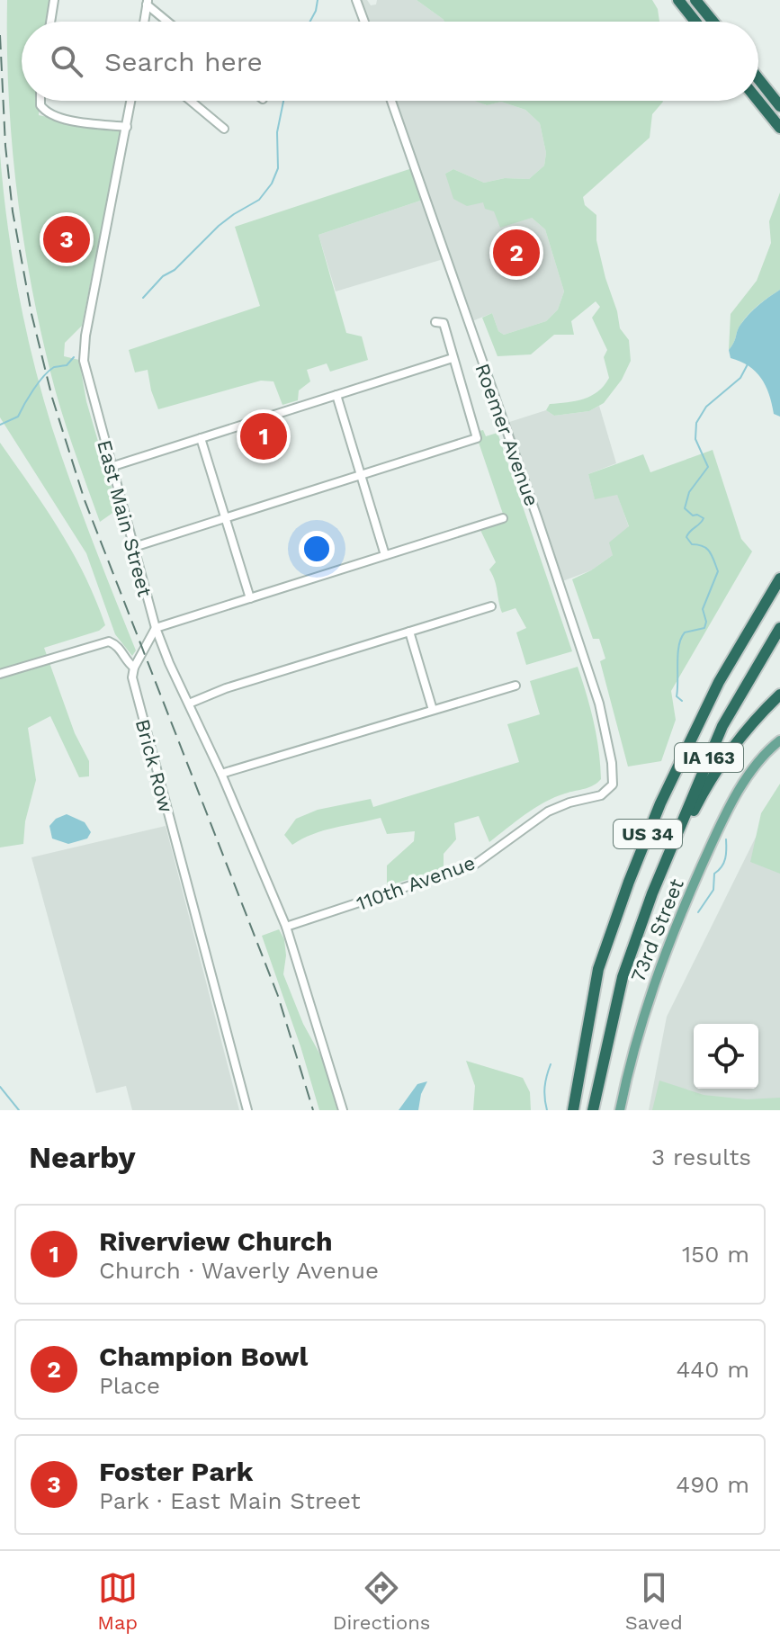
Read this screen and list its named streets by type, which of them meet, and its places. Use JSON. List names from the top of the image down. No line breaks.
{"streets":{"highway":["IA 163","US 34"],"main road":["73rd Street"],"street":["Roemer Avenue","East Main Street","Brick Row","110th Avenue"]},"crossings":[["Roemer Avenue","110th Avenue"],["East Main Street","110th Avenue"],["IA 163","US 34"]],"page":{"search":"Search here","pins":["3","2","1"],"heading":["Nearby","3 results"],"list":[{"mark":"1","name":"Riverview Church","note":"Church · Waverly Avenue","value":"150 m"},{"mark":"2","name":"Champion Bowl","note":"Place","value":"440 m"},{"mark":"3","name":"Foster Park","note":"Park · East Main Street","value":"490 m"}],"nav":["Map","Directions","Saved"]}}
